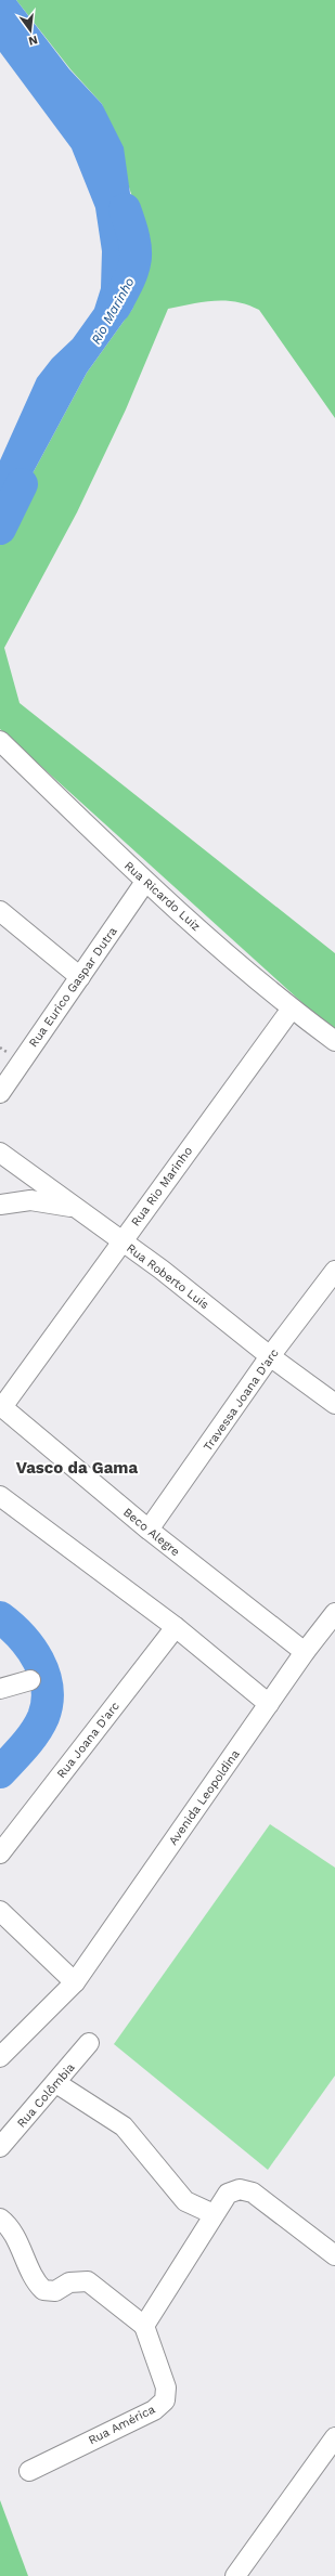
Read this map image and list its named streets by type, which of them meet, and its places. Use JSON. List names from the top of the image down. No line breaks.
{"streets":{"street":["Rua Ricardo Luiz","Rua Eurico Gaspar Dutra","Rua Rio Marinho","Rua Roberto Luís","Travessa Joana D'arc","Beco Alegre","Rua Joana D'arc","Avenida Leopoldina","Rua Colômbia","Rua América"]},"crossings":[["Rua Ricardo Luiz","Rua Eurico Gaspar Dutra"],["Rua Ricardo Luiz","Rua Rio Marinho"],["Rua Rio Marinho","Rua Roberto Luís"],["Rua Rio Marinho","Beco Alegre"],["Rua Roberto Luís","Travessa Joana D'arc"],["Travessa Joana D'arc","Beco Alegre"],["Beco Alegre","Avenida Leopoldina"]],"districts":["Vasco da Gama"],"water":["Rio Marinho"],"north":"bottom"}
